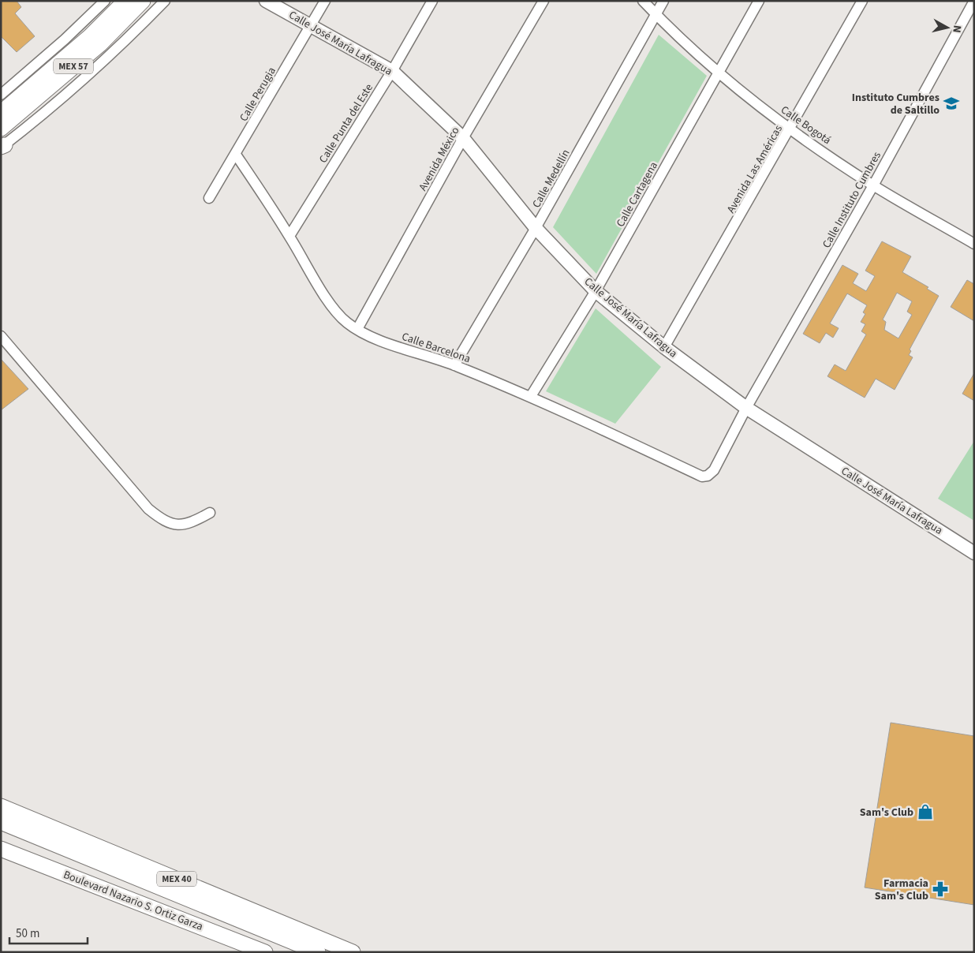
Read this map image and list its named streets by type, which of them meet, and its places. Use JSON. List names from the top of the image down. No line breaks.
{"streets":{"highway":["MEX 57","MEX 40","Boulevard Nazario S. Ortiz Garza"],"main road":["Calle José María Lafragua"],"street":["Calle Perugia","Calle Punta del Este","Calle Bogotá","Avenida México","Avenida Las Américas","Calle Medellín","Calle Cartagena","Calle Instituto Cumbres","Calle Barcelona"]},"crossings":[["Calle José María Lafragua","Calle Perugia"],["Calle José María Lafragua","Calle Punta del Este"],["Calle José María Lafragua","Avenida México"],["Calle José María Lafragua","Avenida Las Américas"],["Calle José María Lafragua","Calle Medellín"],["Calle José María Lafragua","Calle Cartagena"],["Calle José María Lafragua","Calle Instituto Cumbres"],["Calle Perugia","Calle Barcelona"],["Calle Punta del Este","Calle Barcelona"],["Calle Bogotá","Avenida Las Américas"],["Calle Bogotá","Calle Medellín"],["Calle Bogotá","Calle Cartagena"],["Calle Bogotá","Calle Instituto Cumbres"],["Avenida México","Calle Barcelona"],["Calle Medellín","Calle Barcelona"],["Calle Cartagena","Calle Barcelona"],["Calle Instituto Cumbres","Calle Barcelona"]],"places":{"school or university":["Instituto Cumbres de Saltillo"],"shop":["Sam's Club"],"pharmacy":["Farmacia Sam's Club"]},"scale_bar":"50 m","north":"right"}
